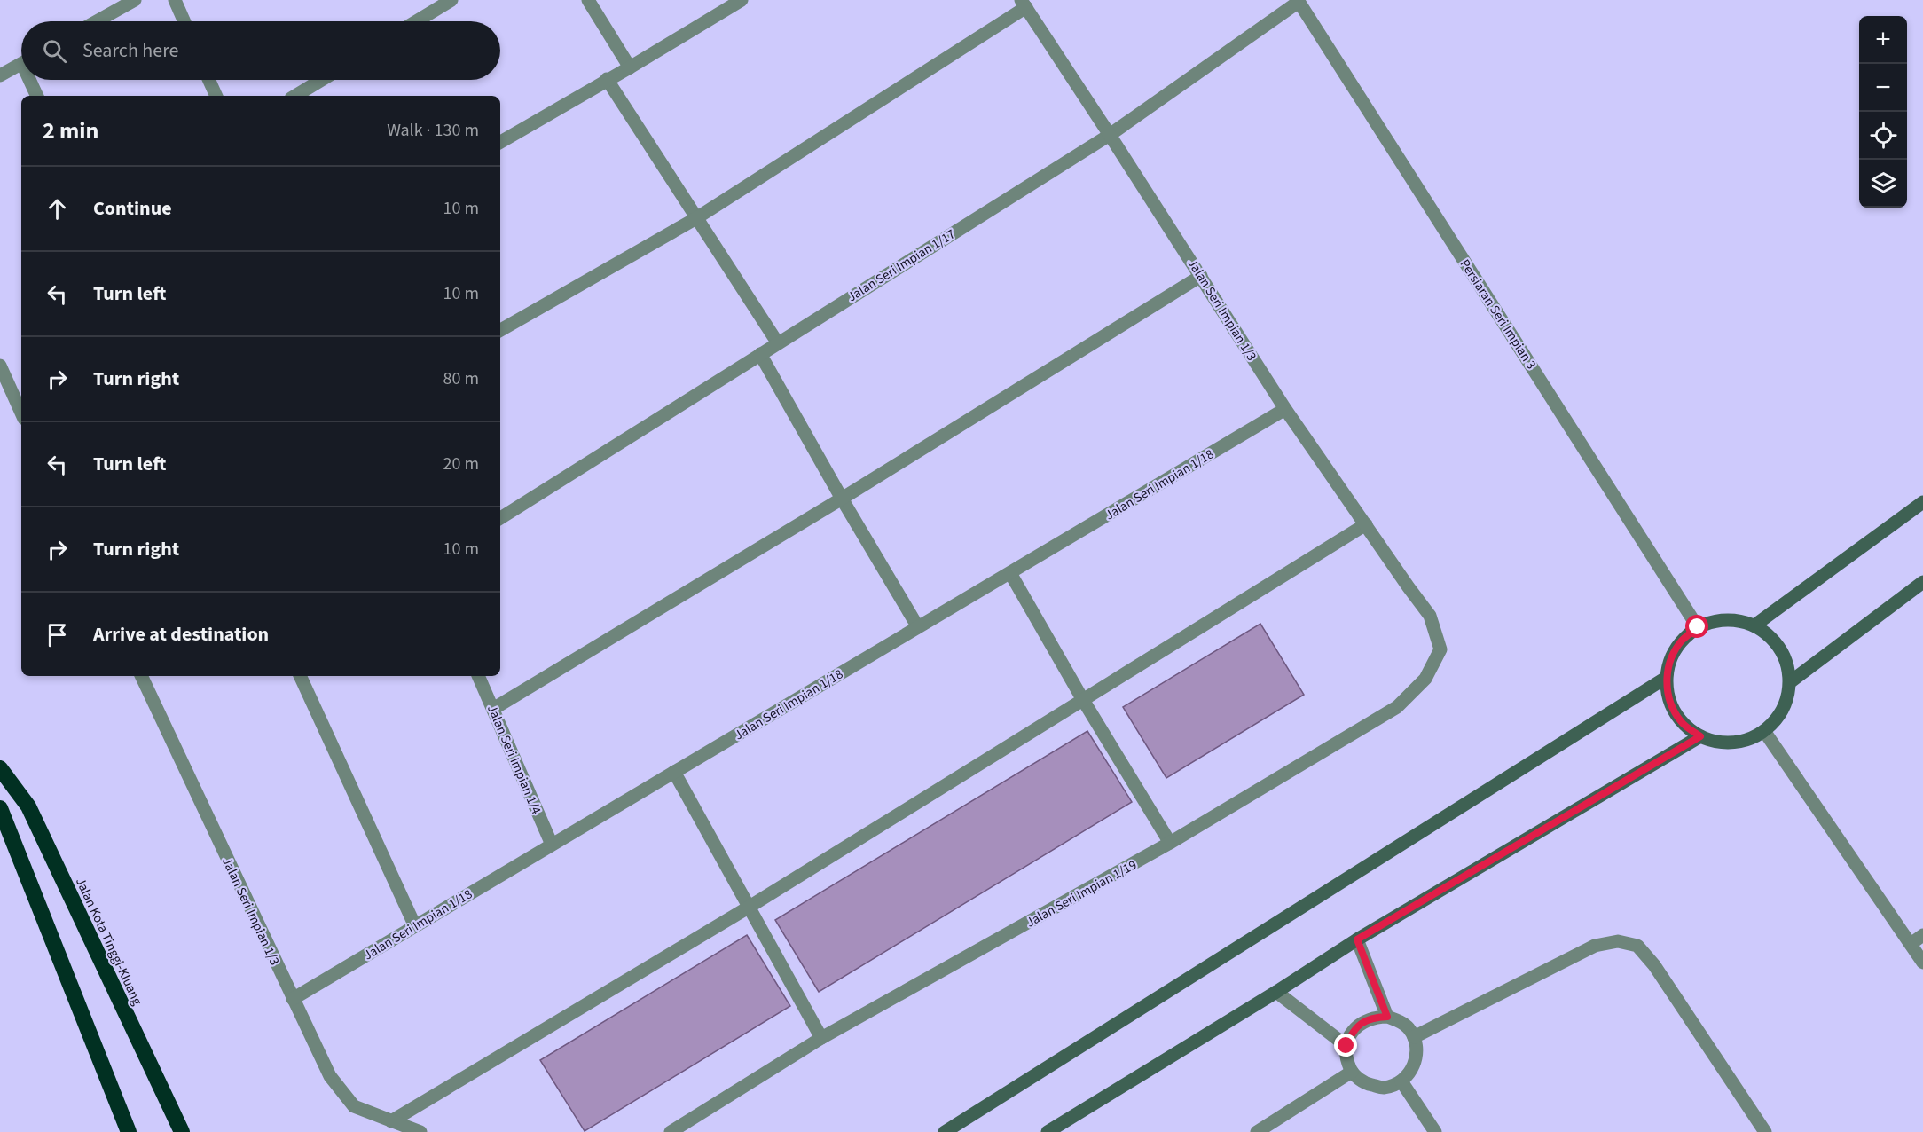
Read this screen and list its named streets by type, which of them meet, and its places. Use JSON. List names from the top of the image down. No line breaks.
{"streets":{"highway":["Jalan Kota Tinggi-Kluang"],"street":["Jalan Seri Impian 1/17","Jalan Seri Impian 1/3","Persiaran Seri Impian 3","Jalan Seri Impian 1/18","Jalan Seri Impian 1/4","Jalan Seri Impian 1/19"]},"crossings":[["Jalan Seri Impian 1/17","Jalan Seri Impian 1/3"],["Jalan Seri Impian 1/17","Persiaran Seri Impian 3"],["Jalan Seri Impian 1/3","Jalan Seri Impian 1/18"],["Jalan Seri Impian 1/3","Jalan Seri Impian 1/19"],["Jalan Seri Impian 1/18","Jalan Seri Impian 1/4"]],"page":{"map_buttons":["+","−"],"search":"Search here","heading":["2 min","Walk · 130 m"],"list":[["Continue","10 m"],["Turn left","10 m"],["Turn right","80 m"],["Turn left","20 m"],["Turn right","10 m"],"Arrive at destination"]}}
